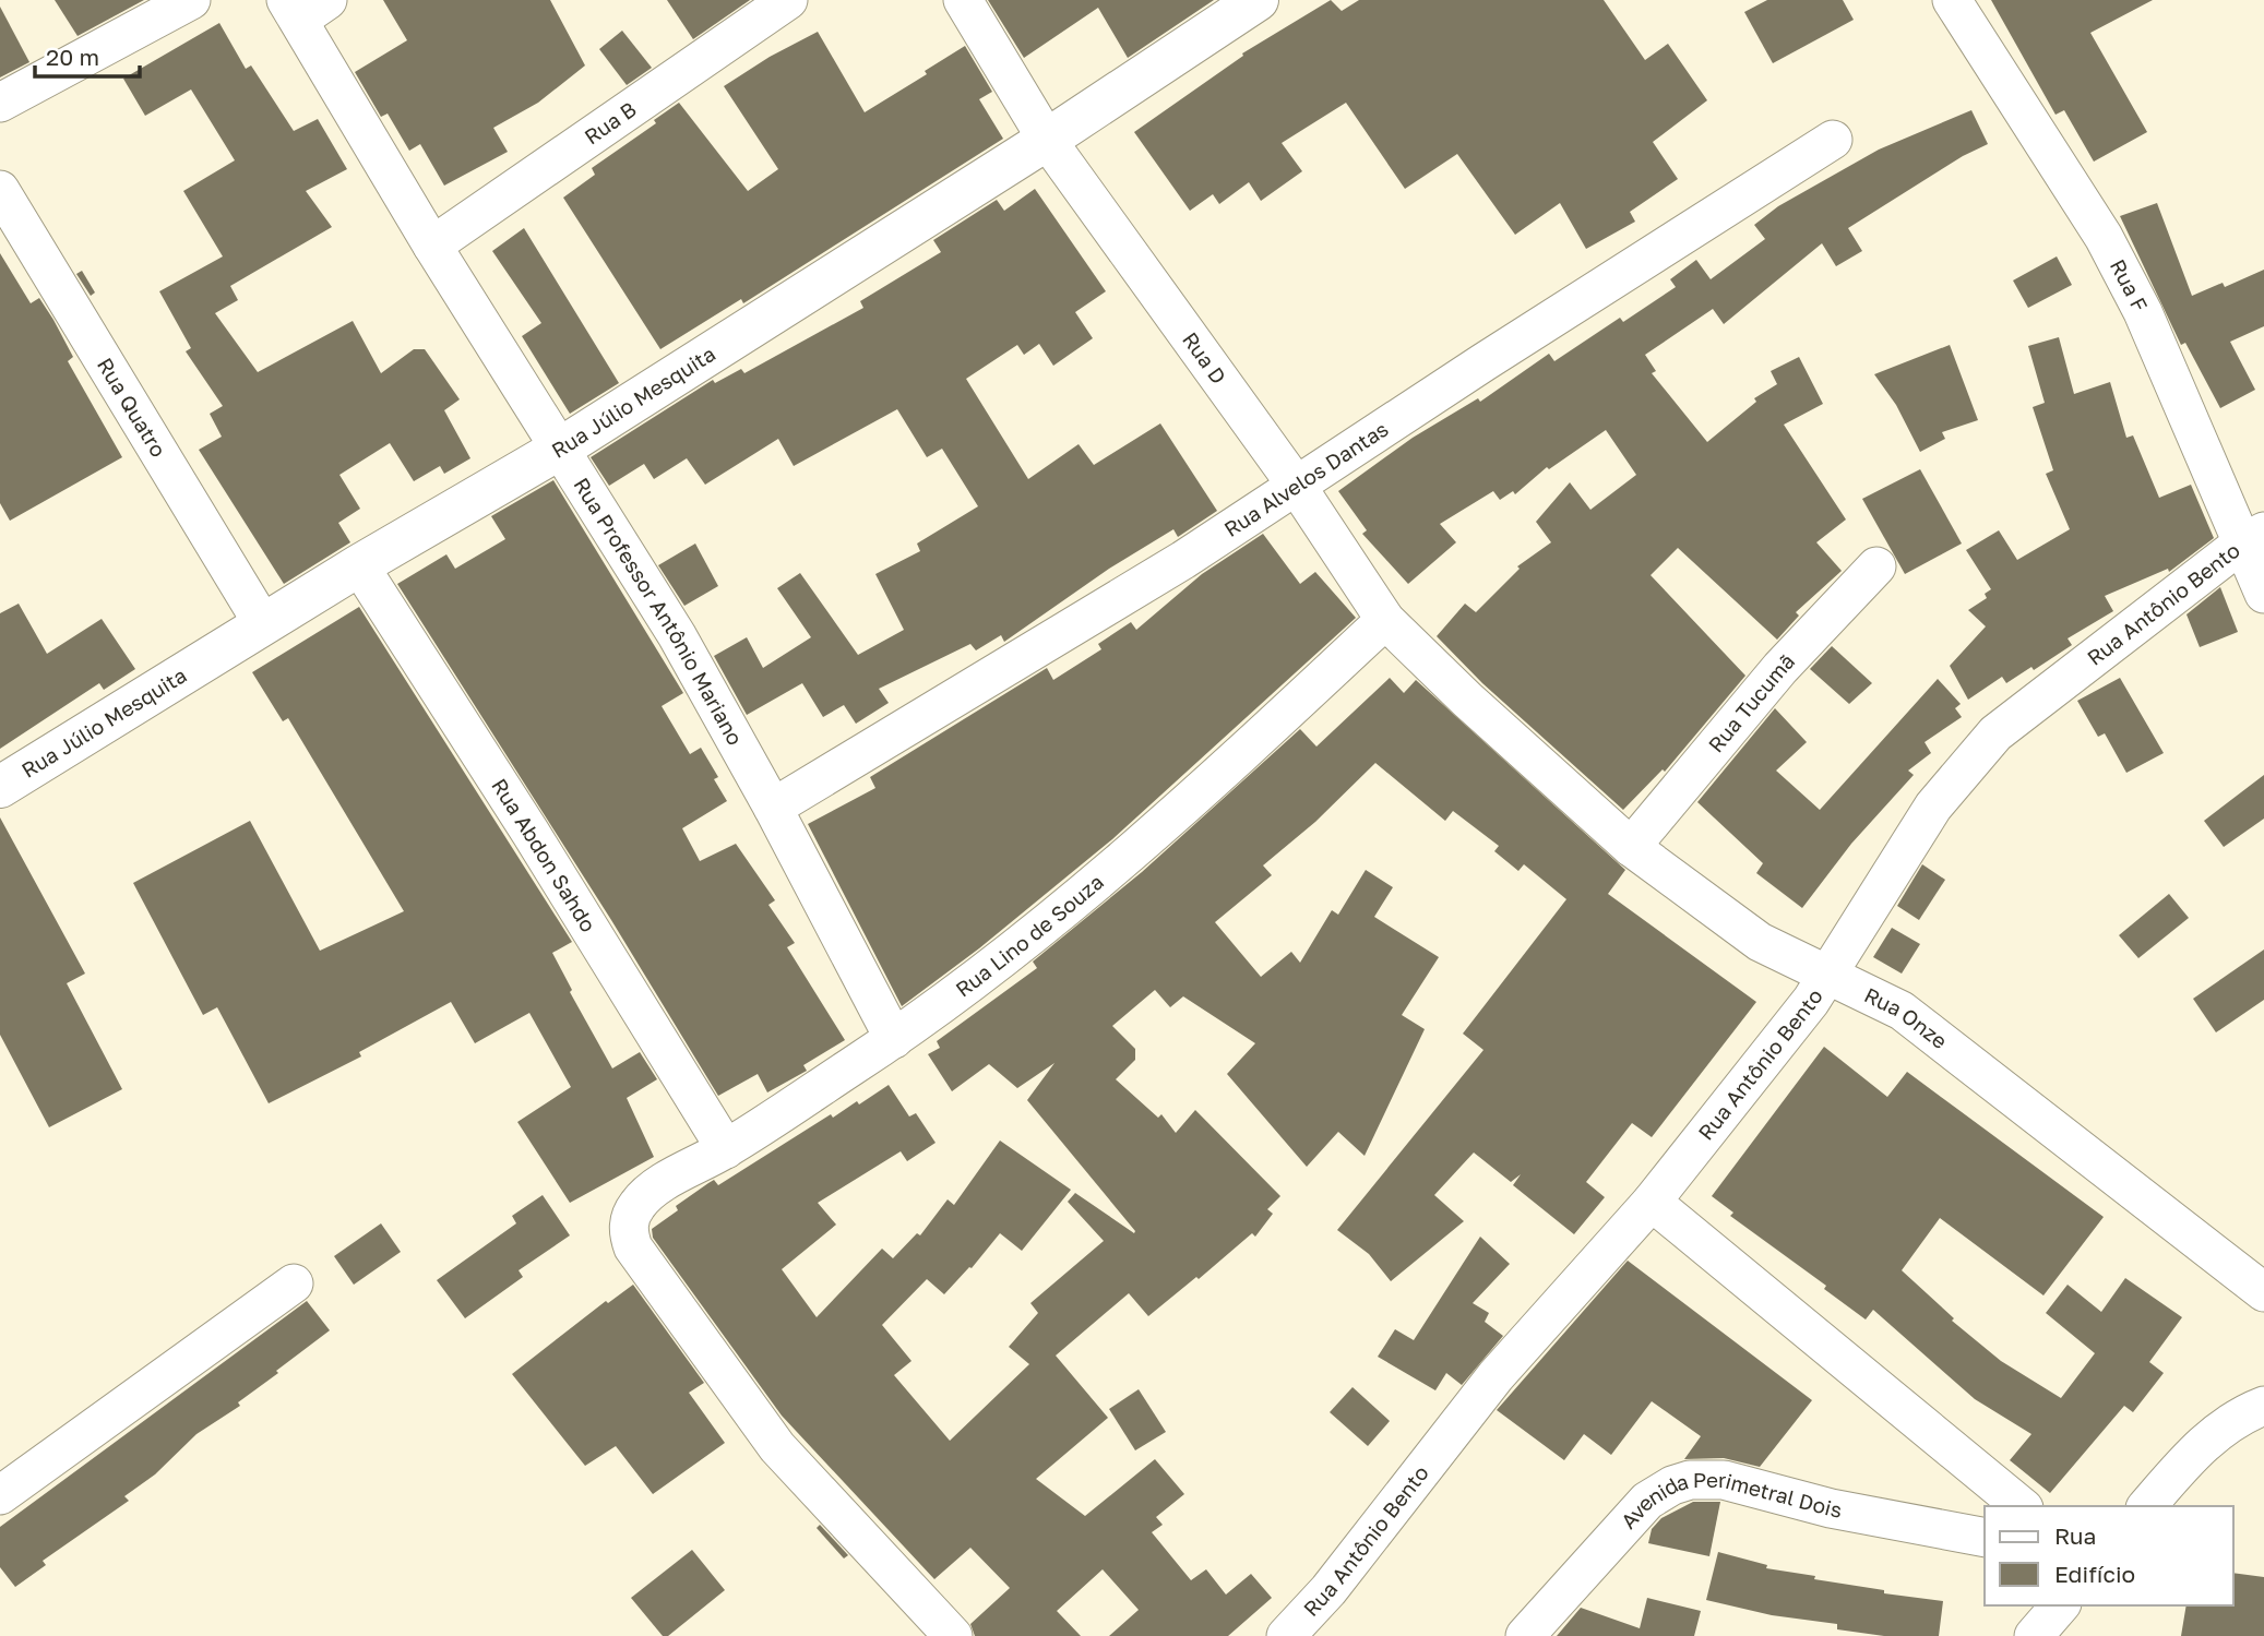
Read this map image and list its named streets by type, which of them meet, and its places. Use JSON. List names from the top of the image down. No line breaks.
{"streets":{"street":["Rua B","Rua F","Rua D","Rua Júlio Mesquita","Rua Quatro","Rua Alvelos Dantas","Rua Antônio Bento","Rua Professor Antônio Mariano","Rua Tucumã","Rua Abdon Sahdo","Rua Lino de Souza","Rua Onze","Avenida Perimetral Dois"]},"crossings":[["Rua B","Rua Professor Antônio Mariano"],["Rua F","Rua Antônio Bento"],["Rua D","Rua Júlio Mesquita"],["Rua D","Rua Alvelos Dantas"],["Rua D","Rua Lino de Souza"],["Rua D","Rua Onze"],["Rua Júlio Mesquita","Rua Quatro"],["Rua Júlio Mesquita","Rua Professor Antônio Mariano"],["Rua Júlio Mesquita","Rua Abdon Sahdo"],["Rua Alvelos Dantas","Rua Professor Antônio Mariano"],["Rua Antônio Bento","Rua Onze"],["Rua Professor Antônio Mariano","Rua Lino de Souza"],["Rua Tucumã","Rua Onze"],["Rua Abdon Sahdo","Rua Lino de Souza"]],"legend":["Rua","Edifício"],"scale_bar":"20 m"}
